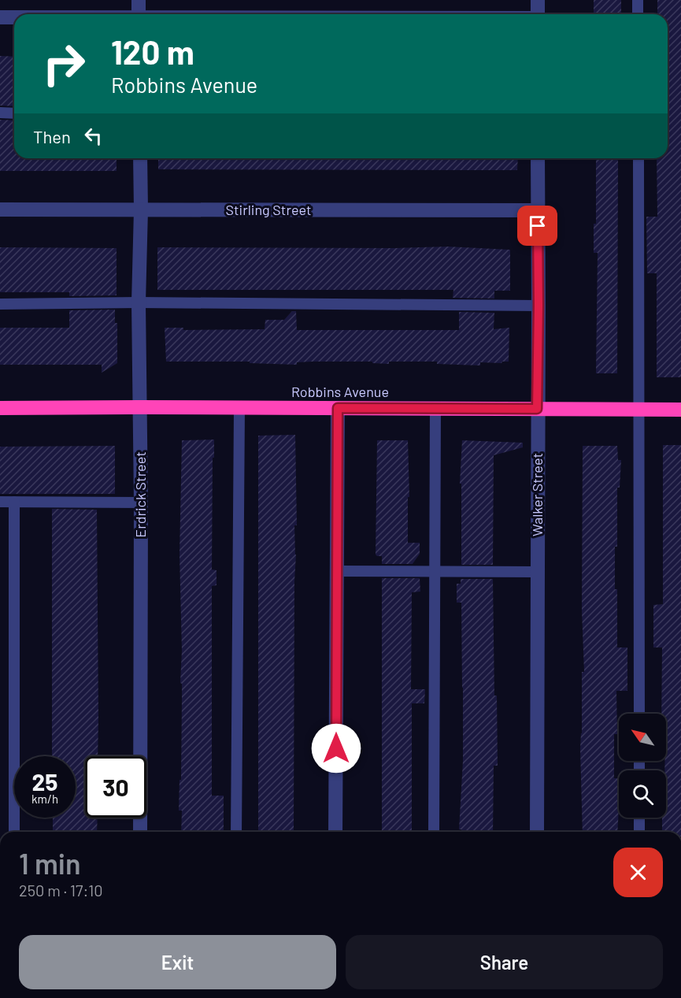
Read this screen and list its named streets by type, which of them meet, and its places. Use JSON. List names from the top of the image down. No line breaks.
{"streets":{"highway":["Robbins Avenue"],"street":["Stirling Street","Erdrick Street","Walker Street"]},"crossings":[["Stirling Street","Erdrick Street"],["Stirling Street","Walker Street"],["Robbins Avenue","Erdrick Street"],["Robbins Avenue","Walker Street"]],"north":"top left","page":{"turn":["120 m","Robbins Avenue"],"then":"Then","speed":"25 km/h","limit":"30","heading":["1 min","250 m · 17:10"],"buttons":["Exit","Share"]}}
